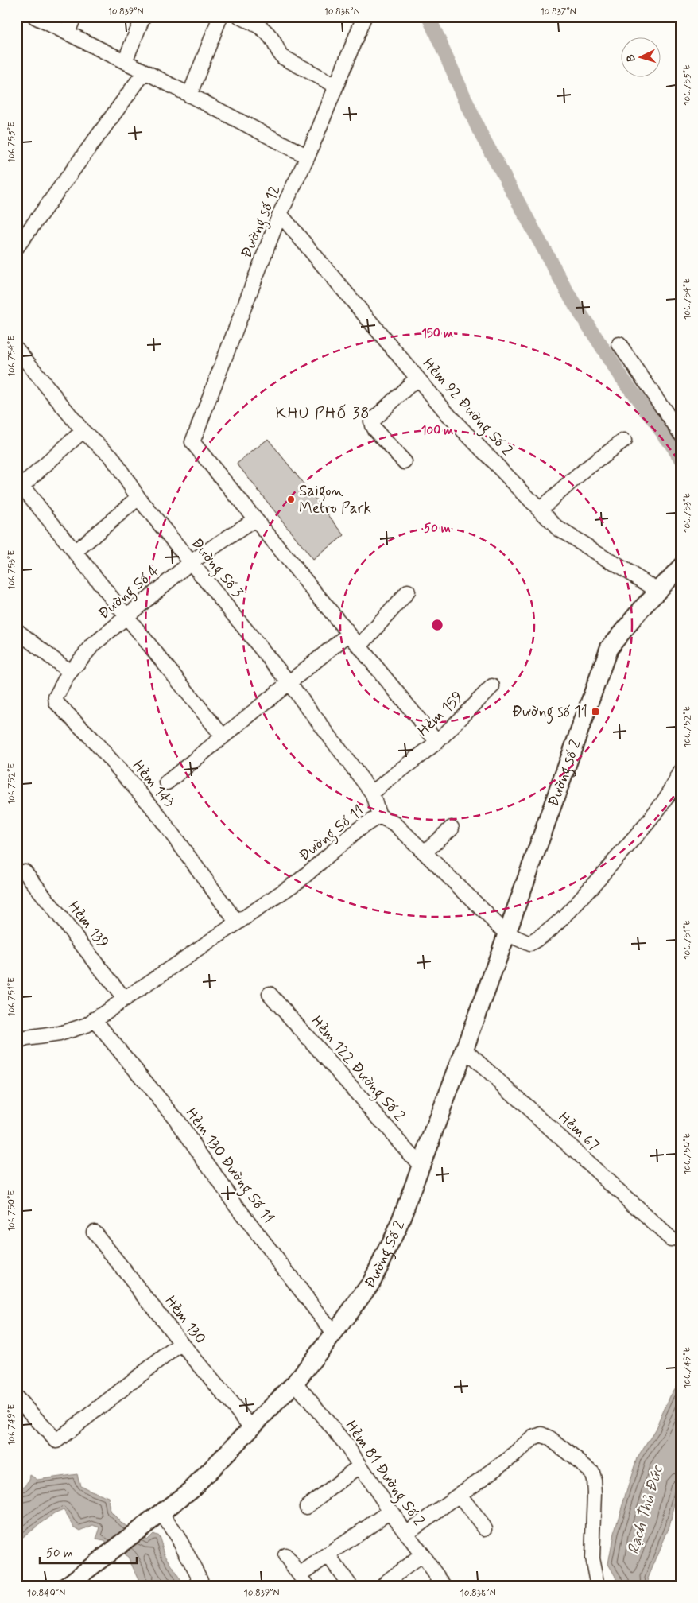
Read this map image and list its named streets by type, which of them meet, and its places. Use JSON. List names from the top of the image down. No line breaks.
{"streets":{"street":["Đường số 12","Hẻm 92 Đường Số 2","Đường Số 3","Đường Số 4","Hẻm 159","Đường số 2","Hẻm 143","Đường Số 11","Hẻm 139","Hẻm 122 Đường Số 2","Hẻm 67","Hẻm 130 Đường Số 11","Đường Số 2","Hẻm 130","Hẻm 81 Đường Số 2"]},"crossings":[["Đường số 12","Hẻm 92 Đường Số 2"],["Đường số 12","Đường Số 4"],["Hẻm 92 Đường Số 2","Đường số 2"],["Đường Số 3","Đường Số 4"],["Đường Số 3","Hẻm 159"],["Đường Số 3","Đường Số 11"],["Đường Số 4","Hẻm 143"],["Đường số 2","Đường Số 11"],["Đường số 2","Đường Số 2"],["Hẻm 143","Đường Số 11"],["Đường Số 11","Hẻm 139"],["Đường Số 11","Hẻm 130 Đường Số 11"],["Đường Số 11","Đường Số 2"],["Hẻm 122 Đường Số 2","Đường Số 2"],["Hẻm 67","Đường Số 2"],["Hẻm 130 Đường Số 11","Đường Số 2"],["Đường Số 2","Hẻm 130"],["Đường Số 2","Hẻm 81 Đường Số 2"]],"districts":["KHU PHỐ 38"],"water":["Rạch Thủ Đức"],"places":{"other":["Saigon Metro Park"],"transit":["Đường số 11"]},"scale_bar":"50 m","north":"left","coordinates":["10.839°N","10.838°N","10.837°N","106.755°E","106.754°E","106.753°E","106.752°E","106.751°E","106.750°E","106.749°E","10.840°N"],"rings":["150 m","100 m","50 m"]}
